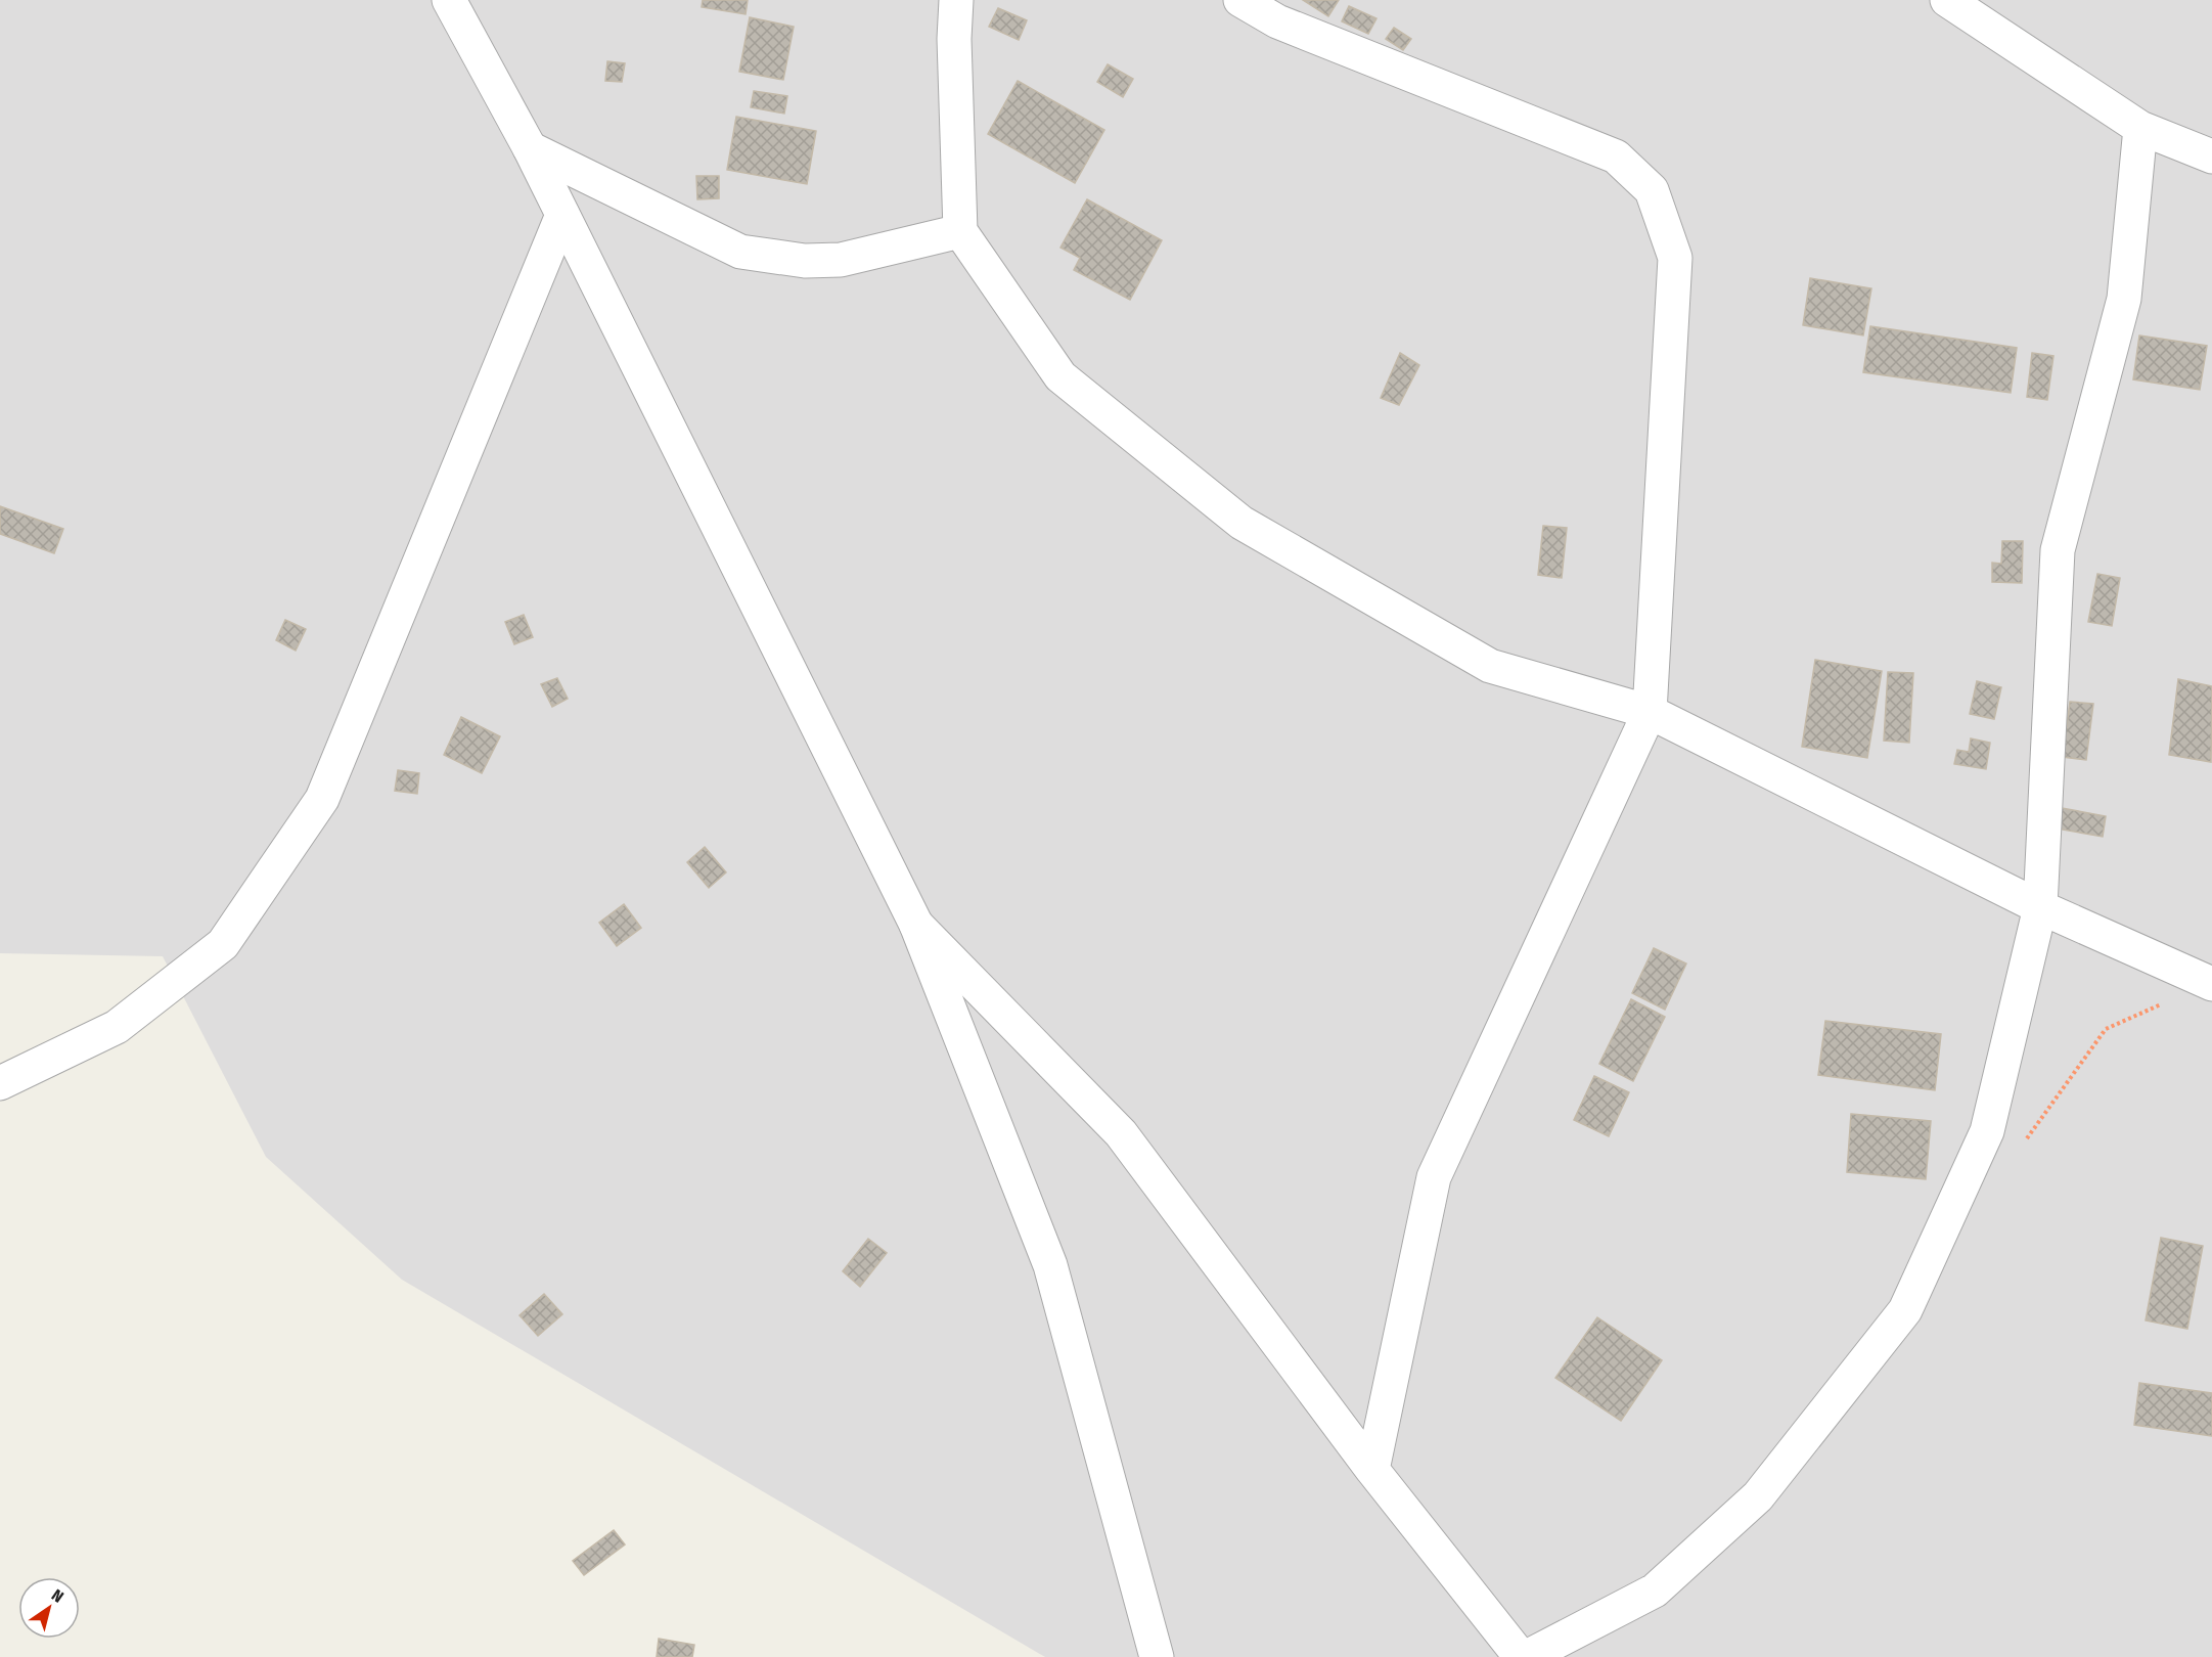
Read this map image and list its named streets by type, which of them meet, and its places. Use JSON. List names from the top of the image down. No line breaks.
{"north":"top right"}
